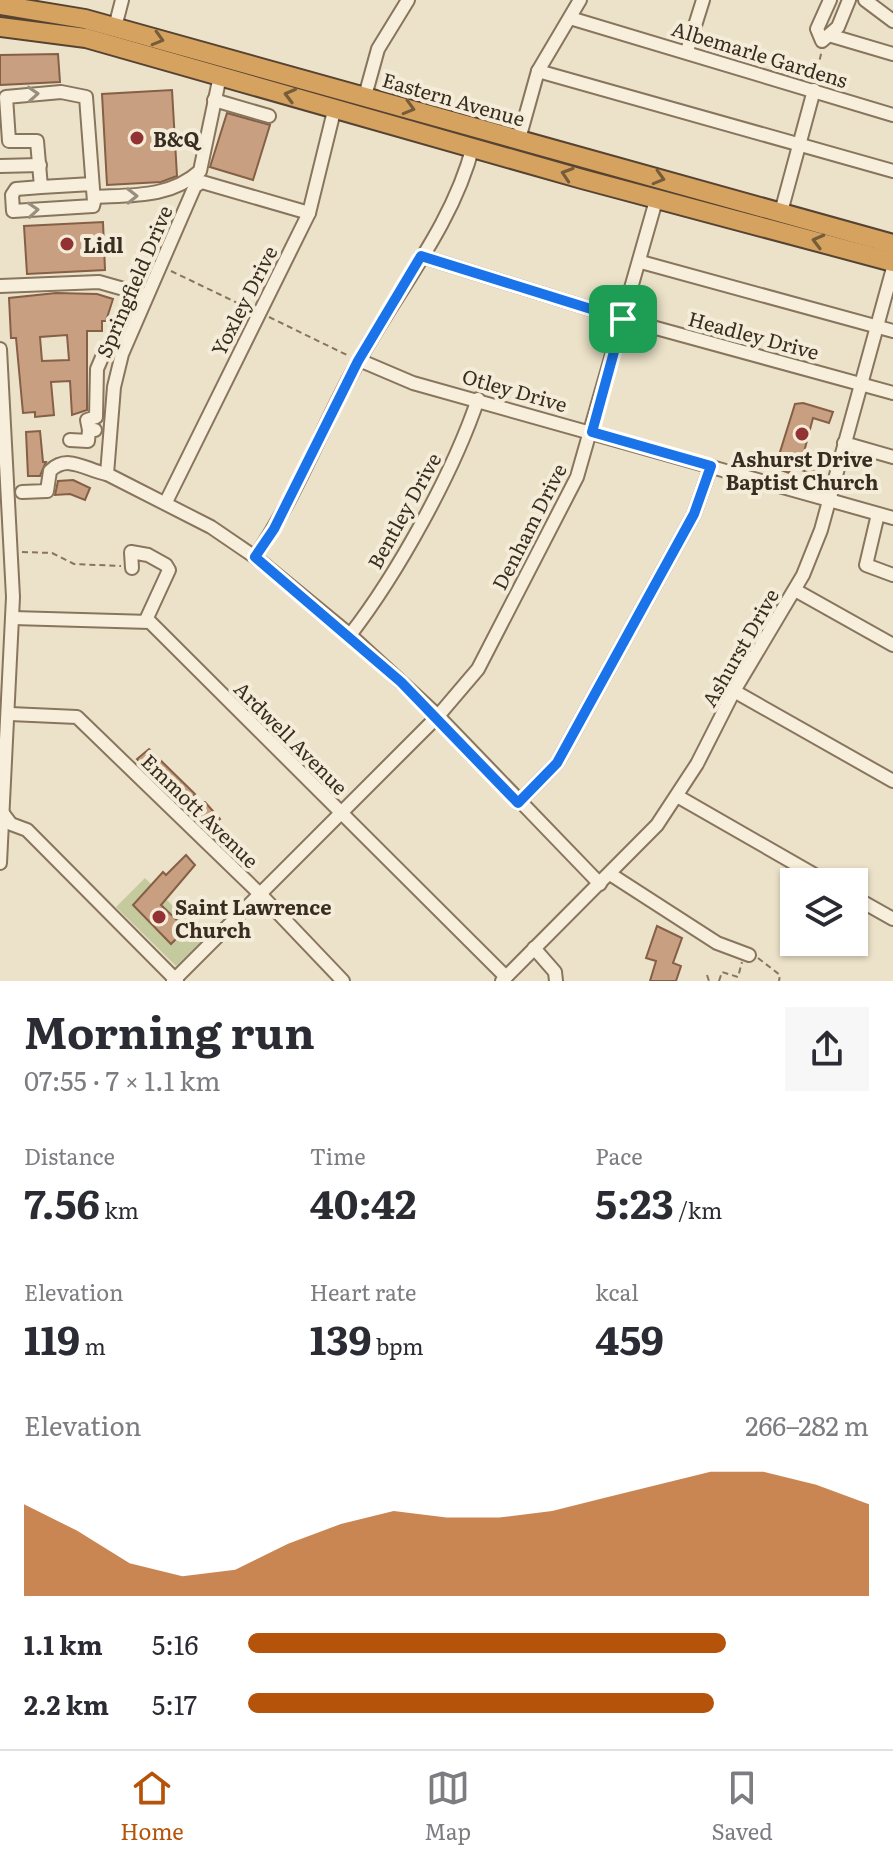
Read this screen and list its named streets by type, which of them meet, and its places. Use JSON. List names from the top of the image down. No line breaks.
{"streets":{"highway":["Eastern Avenue"],"street":["Albemarle Gardens","Springfield Drive","Yoxley Drive","Headley Drive","Otley Drive","Bentley Drive","Denham Drive","Ashurst Drive","Ardwell Avenue","Emmott Avenue"]},"crossings":[["Eastern Avenue","Springfield Drive"],["Eastern Avenue","Yoxley Drive"],["Eastern Avenue","Denham Drive"],["Headley Drive","Denham Drive"],["Headley Drive","Ashurst Drive"],["Otley Drive","Bentley Drive"],["Otley Drive","Denham Drive"],["Otley Drive","Ashurst Drive"],["Denham Drive","Ardwell Avenue"],["Denham Drive","Emmott Avenue"],["Ashurst Drive","Ardwell Avenue"]],"places":["B&Q","Lidl","Ashurst Drive Baptist Church","Saint Lawrence Church"],"page":{"heading":["Morning run","07:55 · 7 × 1.1 km"],"stats":[["Distance","7.56 km"],["Time","40:42"],["Pace","5:23 /km"],["Elevation","119 m"],["Heart rate","139 bpm"],["kcal","459"]],"chart":["Elevation","266–282 m"],"list":[{"name":"1.1 km","note":"5:16"},{"name":"2.2 km","note":"5:17"}],"tabs":["Home","Map","Saved"]}}
